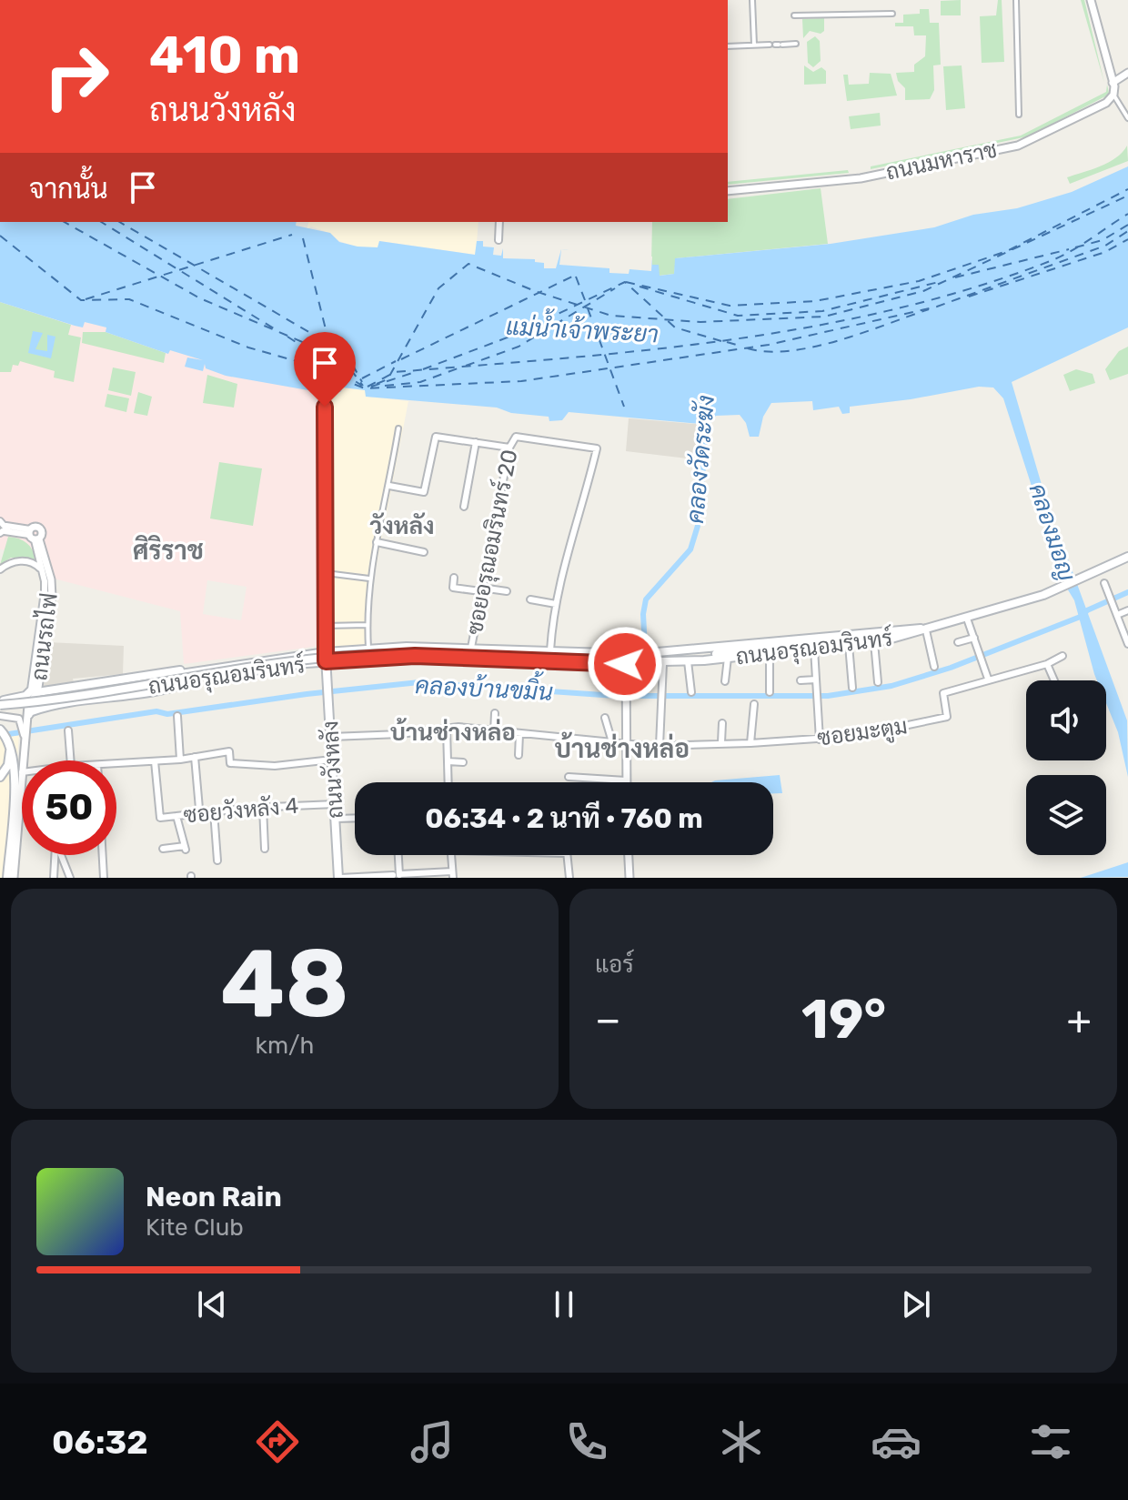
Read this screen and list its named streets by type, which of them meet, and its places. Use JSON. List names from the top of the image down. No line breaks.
{"streets":{"main road":["ถนนอรุณอมรินทร์","ถนนวังหลัง"],"street":["ถนนมหาราช","ซอยอรุณอมรินทร์ 20","ถนนรถไฟ","ซอยมะตูม","ซอยวังหลัง 4"]},"crossings":[["ซอยอรุณอมรินทร์ 20","ถนนอรุณอมรินทร์"],["ถนนอรุณอมรินทร์","ถนนวังหลัง"],["ซอยมะตูม","ถนนวังหลัง"],["ถนนวังหลัง","ซอยวังหลัง 4"]],"districts":["วังหลัง","ศิริราช","บ้านช่างหล่อ","บ้านช่างหล่อ"],"water":["แม่น้ำเจ้าพระยา","คลองวัดระฆัง","คลองมอญ","คลองบ้านขมิ้น"],"page":{"turn":["410 m","ถนนวังหลัง"],"then":"จากนั้น","limit":"50","trip":"06:34 · 2 นาที · 760 m","tile":[["48","km/h"],"แอร์"],"heat":["−","19°","+"],"song":["Neon Rain","Kite Club"],"tabs":"06:32"}}
